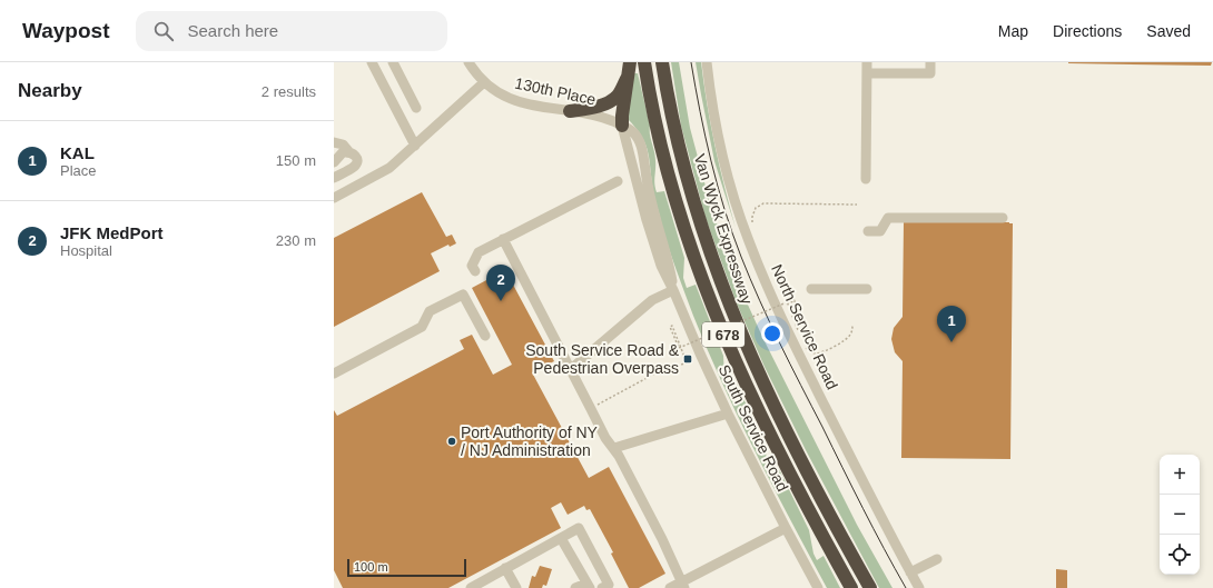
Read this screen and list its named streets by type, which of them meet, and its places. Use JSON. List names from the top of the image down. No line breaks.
{"streets":{"highway":["Van Wyck Expressway","I 678"],"street":["130th Place","North Service Road","South Service Road"]},"crossings":[["130th Place","South Service Road"]],"places":{"transit":["South Service Road & Pedestrian Overpass"],"other":["Port Authority of NY / NJ Administration"]},"scale_bar":"100 m","page":{"header":"Waypost","search":"Search here","nav":["Map","Directions","Saved"],"heading":["Nearby","2 results"],"list":[{"mark":"1","name":"KAL","note":"Place","value":"150 m"},{"mark":"2","name":"JFK MedPort","note":"Hospital","value":"230 m"}],"pins":["2","1"],"map_buttons":["+","−"],"scale":"100 m"}}
